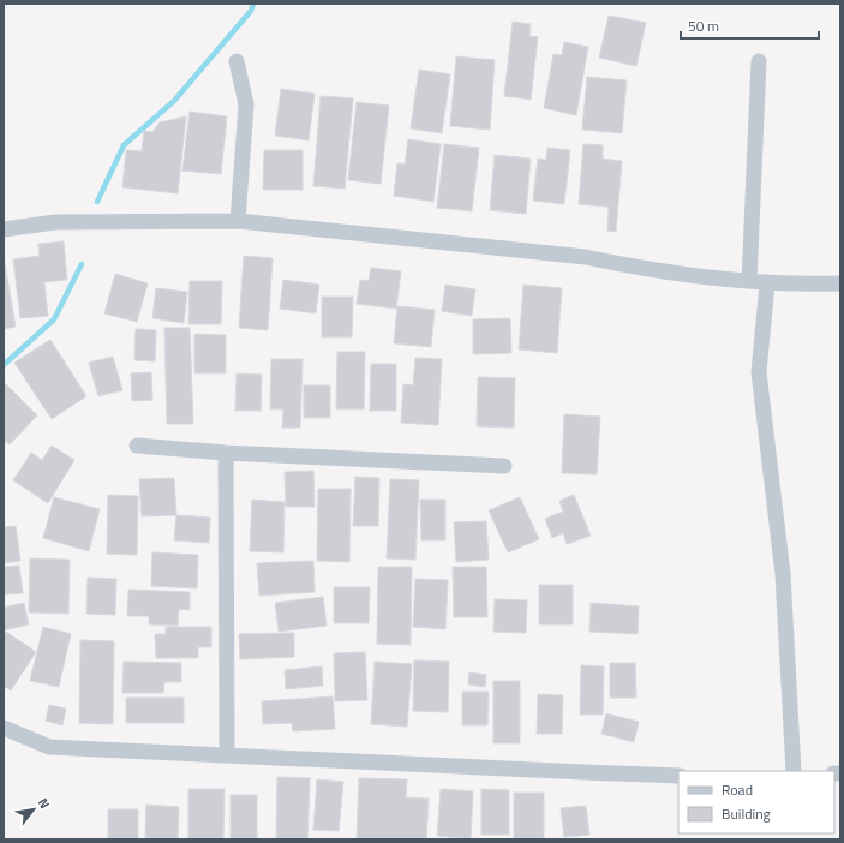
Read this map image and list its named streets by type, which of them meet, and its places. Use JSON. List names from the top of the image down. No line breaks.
{"legend":["Road","Building"],"scale_bar":"50 m","north":"top right"}
